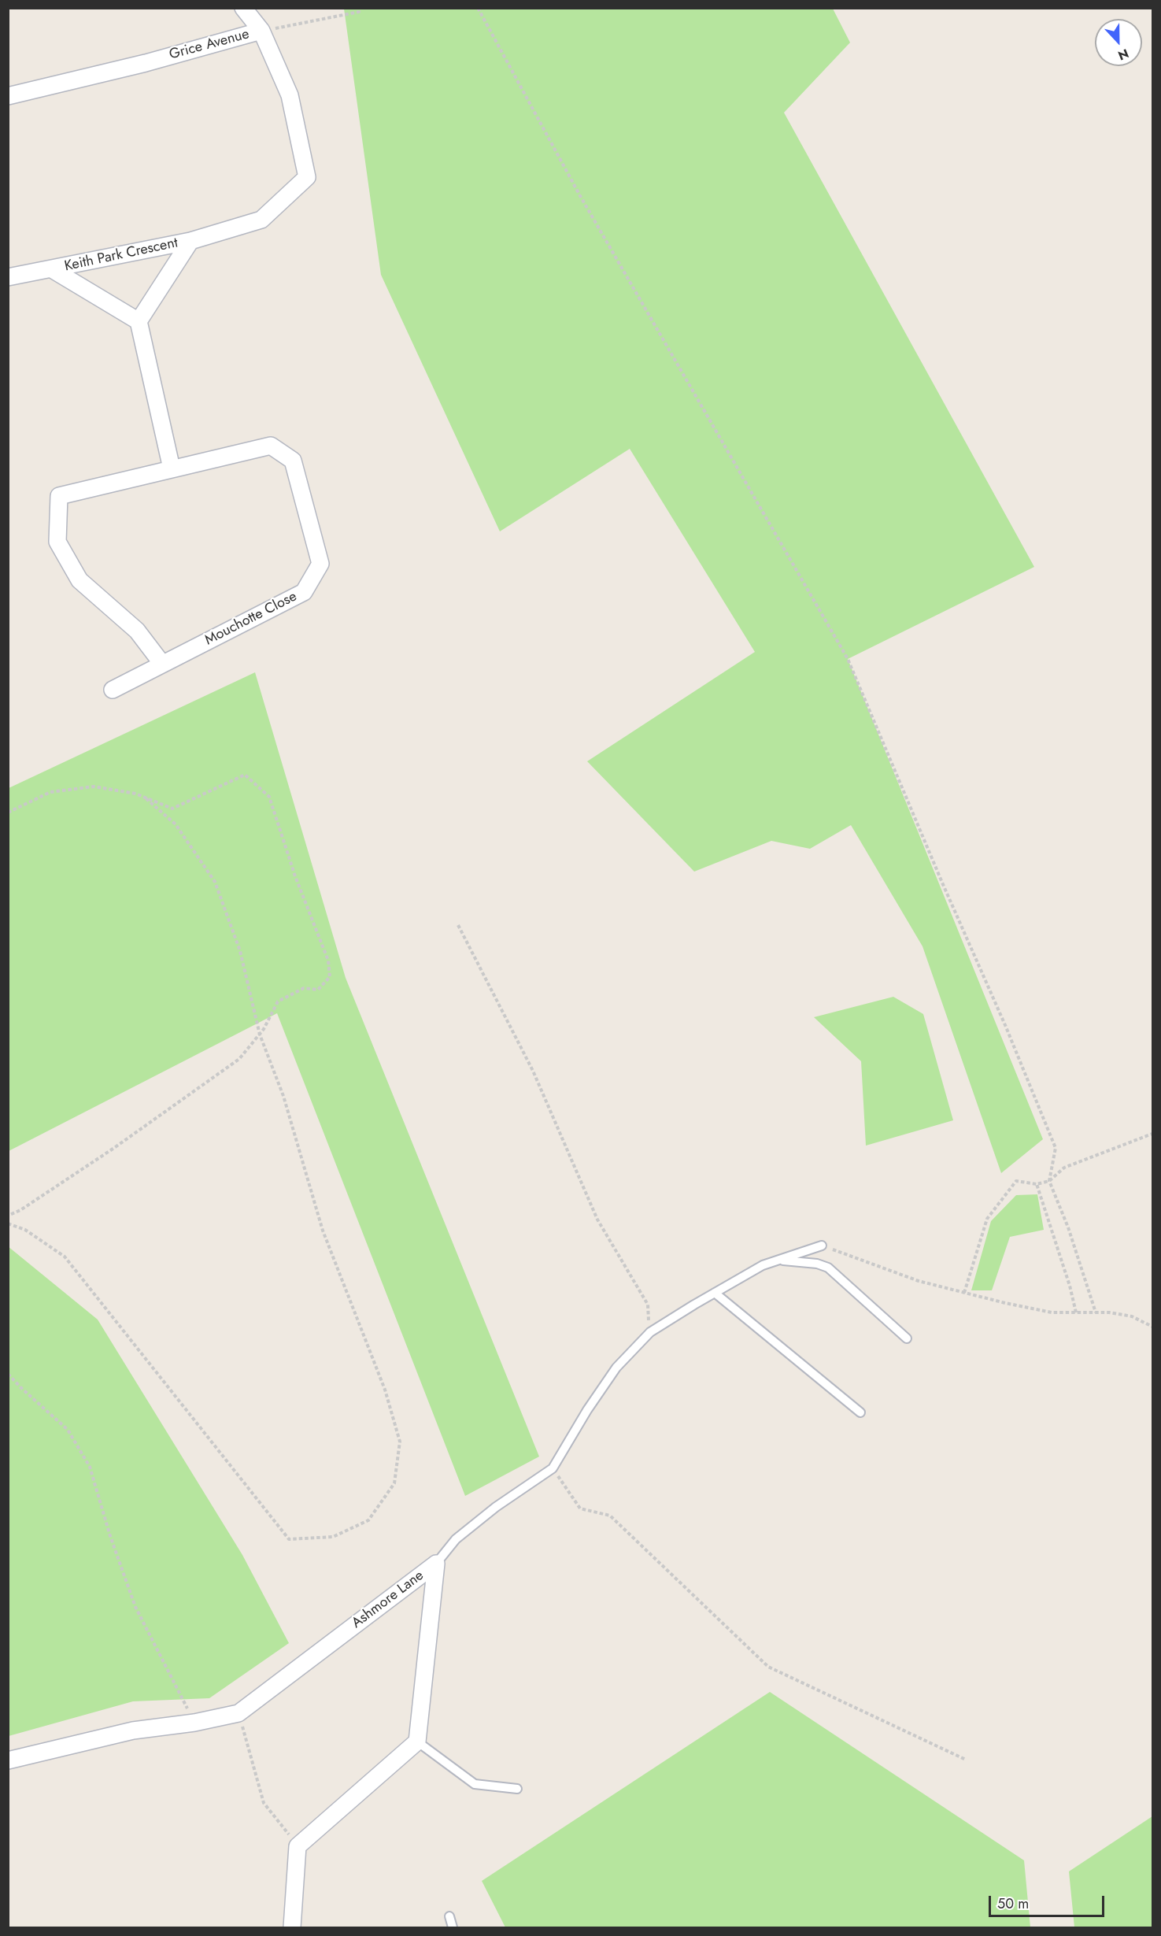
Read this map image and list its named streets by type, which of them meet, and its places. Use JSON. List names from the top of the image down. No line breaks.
{"streets":{"street":["Grice Avenue","Keith Park Crescent","Mouchotte Close","Ashmore Lane"]},"crossings":[["Grice Avenue","Keith Park Crescent"]],"scale_bar":"50 m","north":"bottom"}
